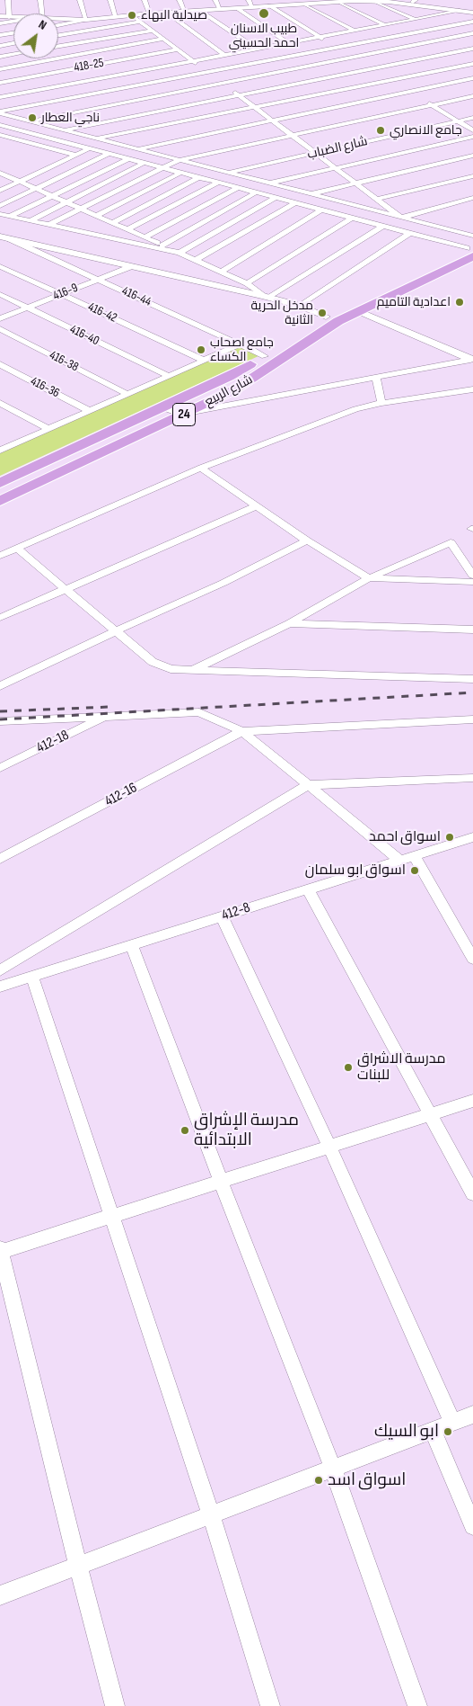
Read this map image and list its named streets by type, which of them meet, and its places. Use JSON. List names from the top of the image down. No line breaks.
{"streets":{"main road":["شارع الربيع","24"],"street":["418-25","شارع الضباب","416-9","416-44","416-42","416-40","416-38","416-36","412-18","412-16","412-8"]},"crossings":[["416-9","416-44"],["416-9","416-42"],["416-9","416-40"],["416-44","شارع الربيع"]],"places":["طبيب الاسنان احمد الحسيني","صيدلية البهاء","ناجي العطار","جامع الانصاري","اعدادية التاميم","مدخل الحرية الثانية","جامع اصحاب الکساء","اسواق احمد","اسواق ابو سلمان","مدرسة الاشراق للبنات","مدرسة الإشراق الابتدائية","ابو السيك","اسواق اسد"],"north":"top right"}
